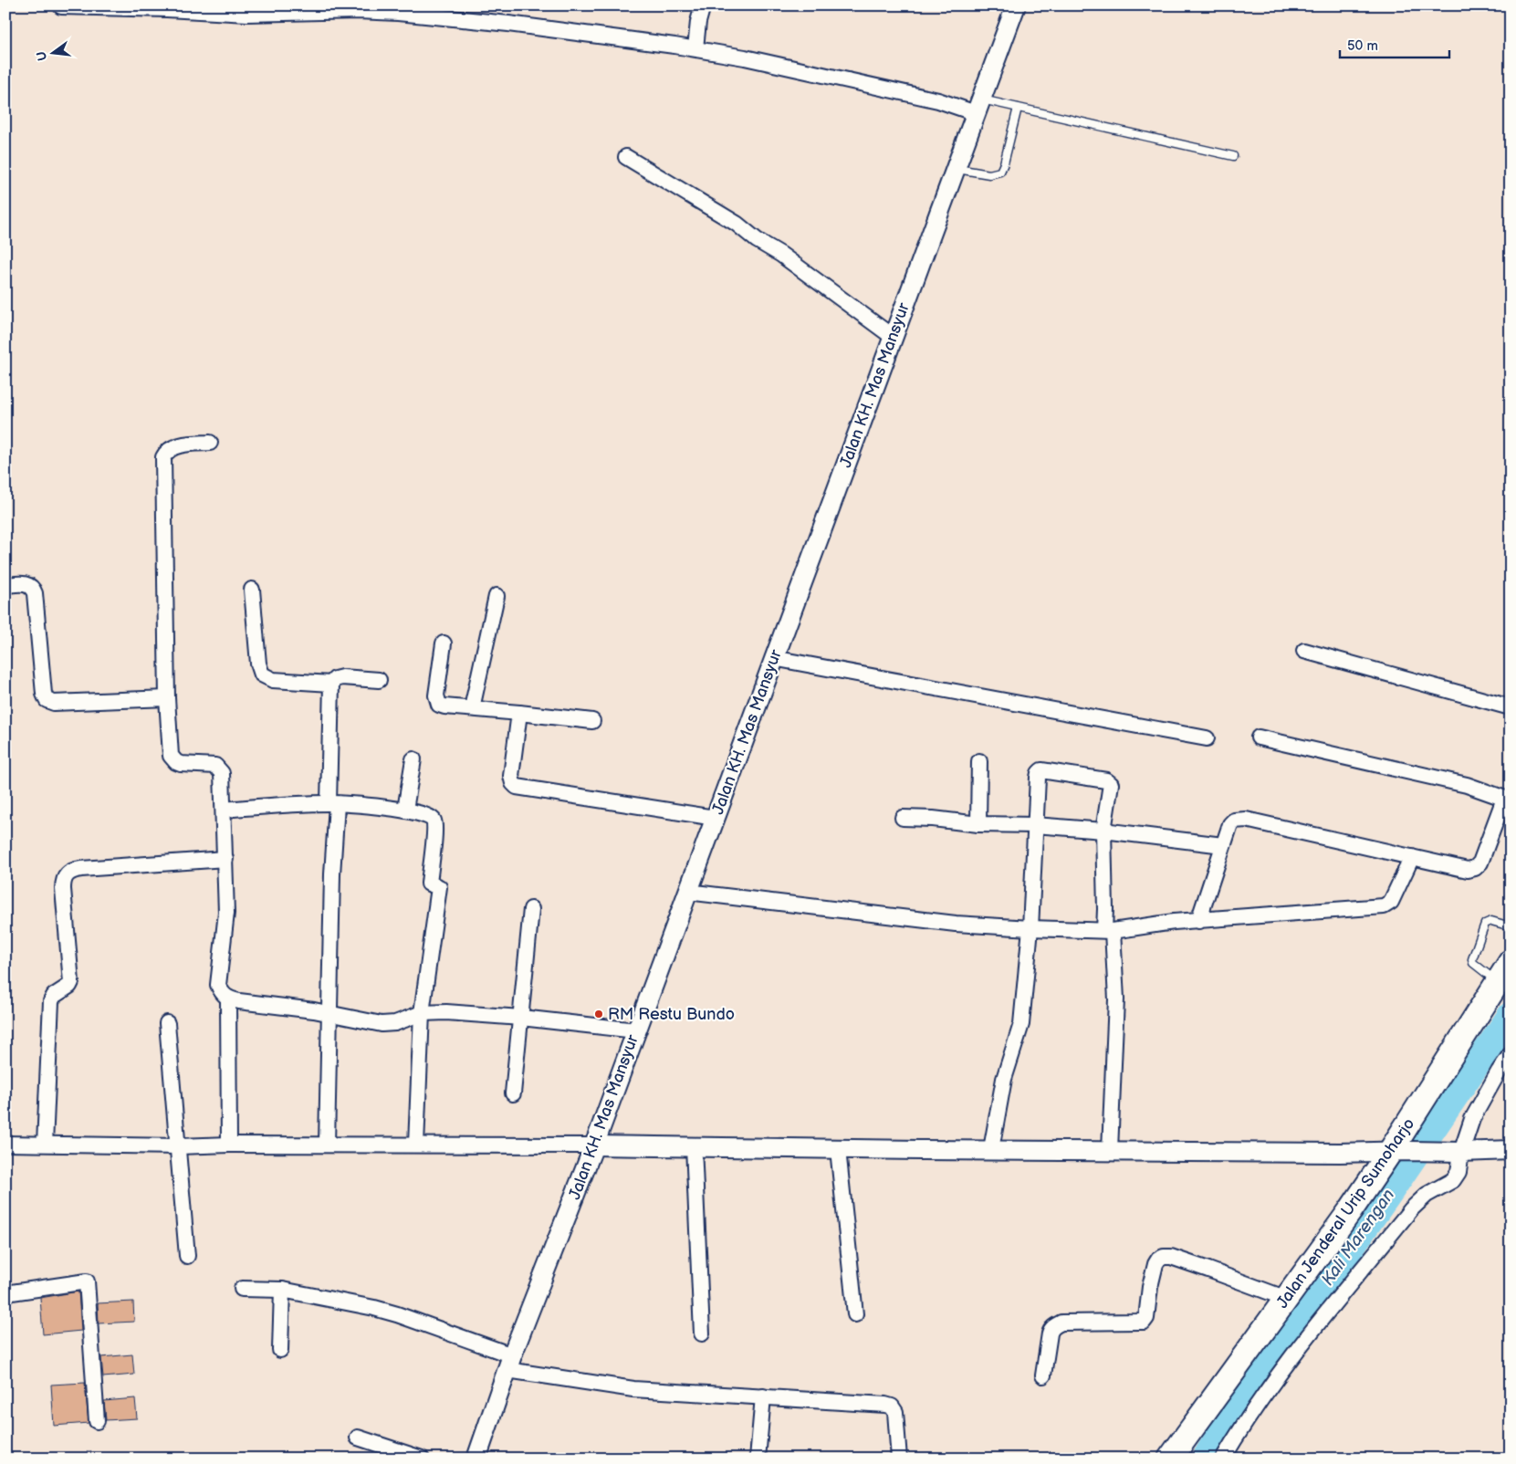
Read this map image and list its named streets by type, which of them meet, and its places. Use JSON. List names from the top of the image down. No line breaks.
{"streets":{"highway":["Jalan Jenderal Urip Sumoharjo"],"street":["Jalan KH. Mas Mansyur"]},"water":["Kali Marengan"],"places":["RM Restu Bundo"],"scale_bar":"50 m","north":"left"}
